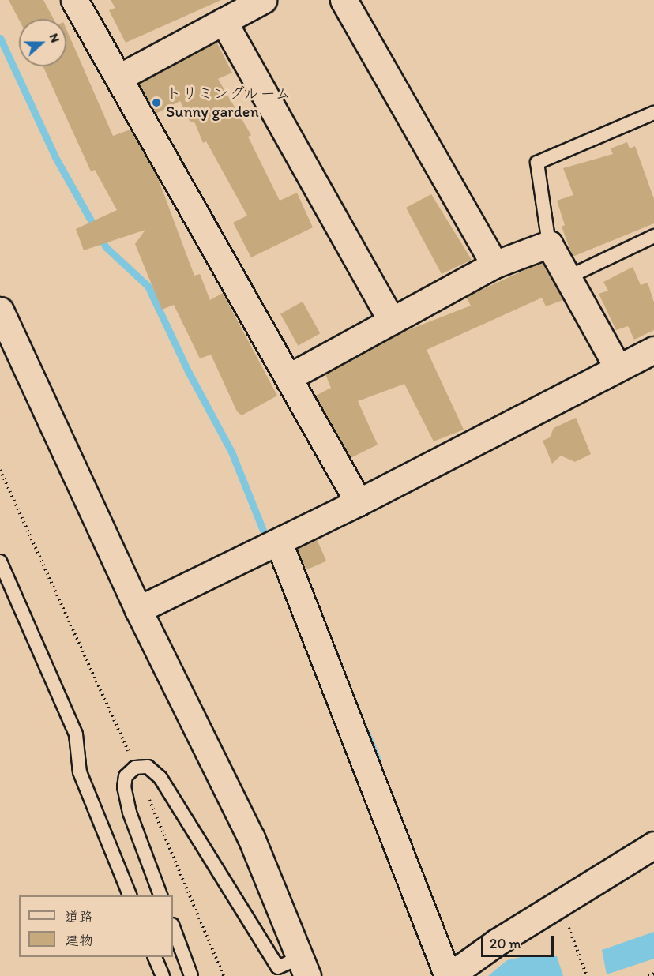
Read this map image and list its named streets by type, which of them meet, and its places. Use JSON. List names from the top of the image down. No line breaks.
{"places":["トリミングルーム Sunny garden"],"legend":["道路","建物"],"scale_bar":"20 m","north":"right"}
